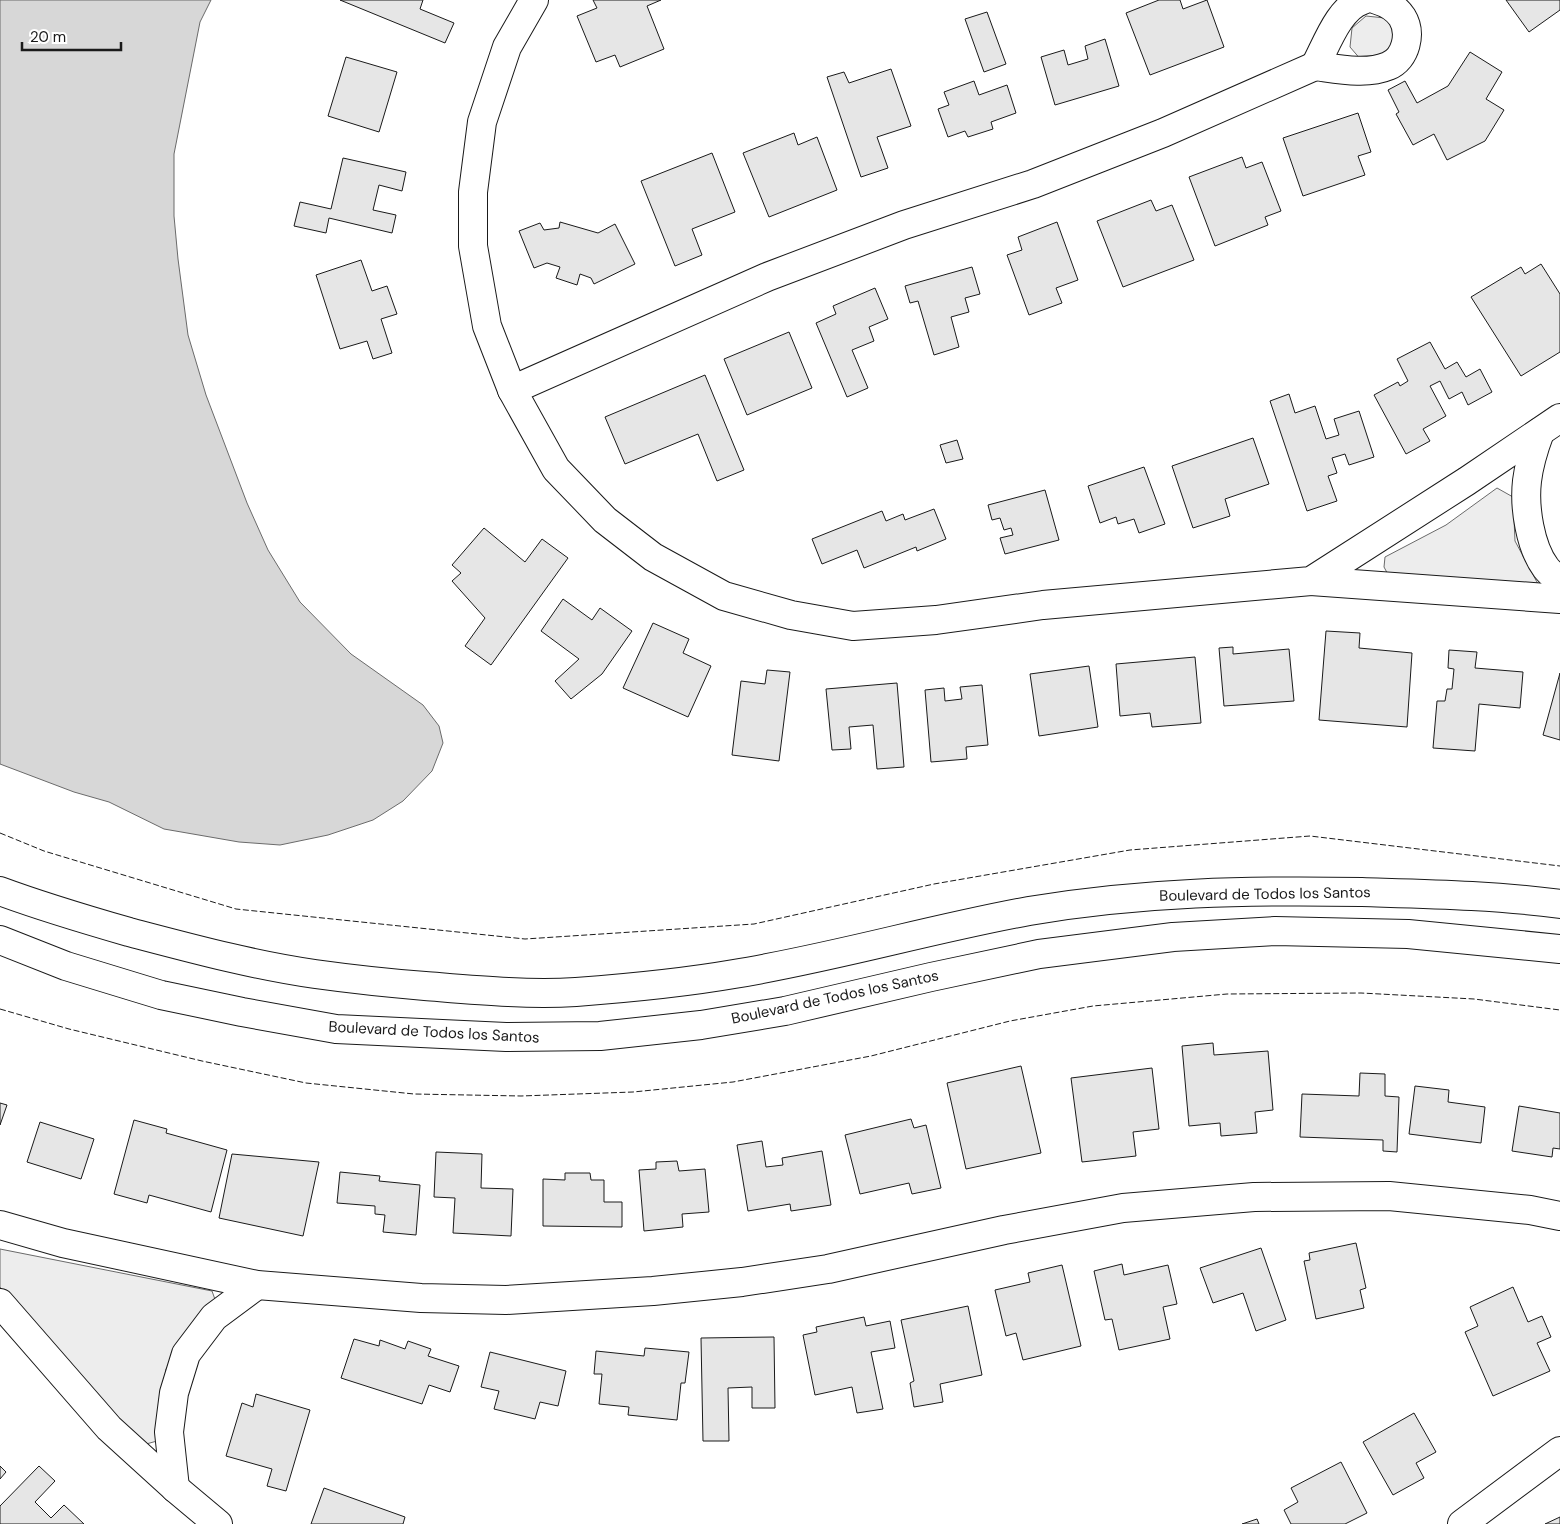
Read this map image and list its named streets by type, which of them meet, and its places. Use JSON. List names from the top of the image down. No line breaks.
{"streets":{"street":["Boulevard de Todos los Santos"]},"scale_bar":"20 m"}
